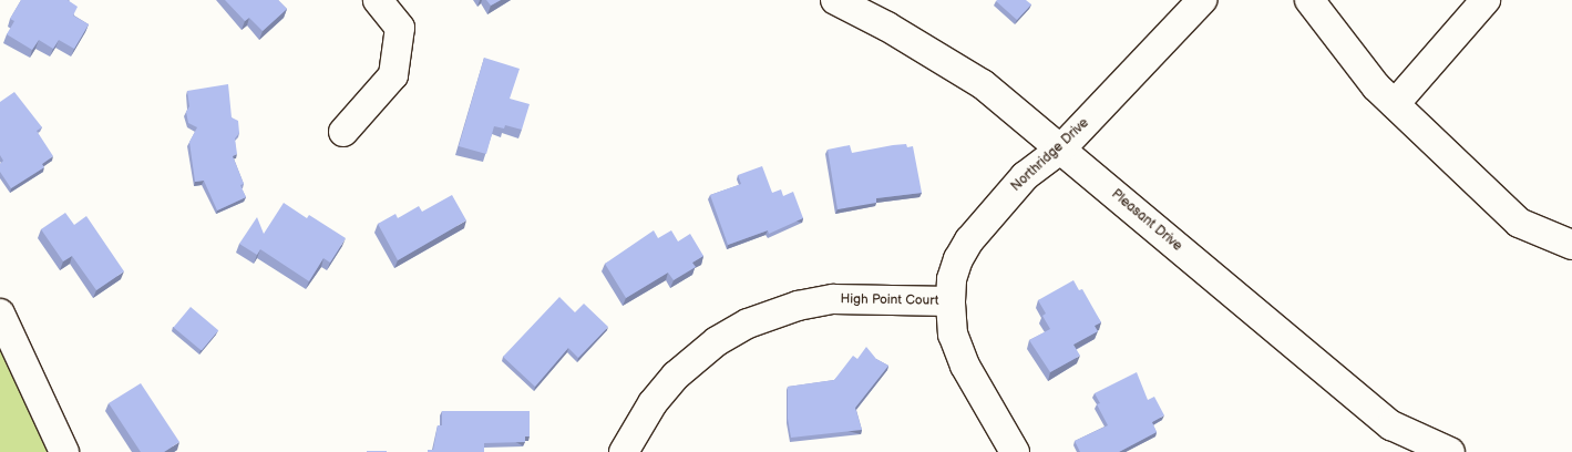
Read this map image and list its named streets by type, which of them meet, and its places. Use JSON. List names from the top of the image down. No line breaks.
{"streets":{"street":["Northridge Drive","Pleasant Drive","High Point Court"]},"crossings":[["Northridge Drive","Pleasant Drive"],["Northridge Drive","High Point Court"]]}
